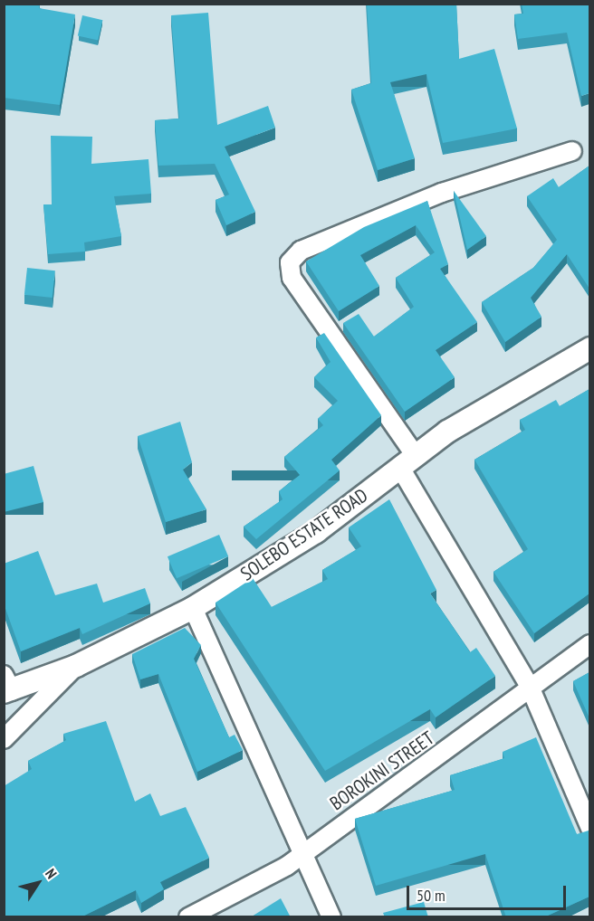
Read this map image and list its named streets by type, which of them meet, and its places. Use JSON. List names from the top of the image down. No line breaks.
{"streets":{"street":["SOLEBO ESTATE ROAD","BOROKINI STREET"]},"scale_bar":"50 m","north":"top right"}
